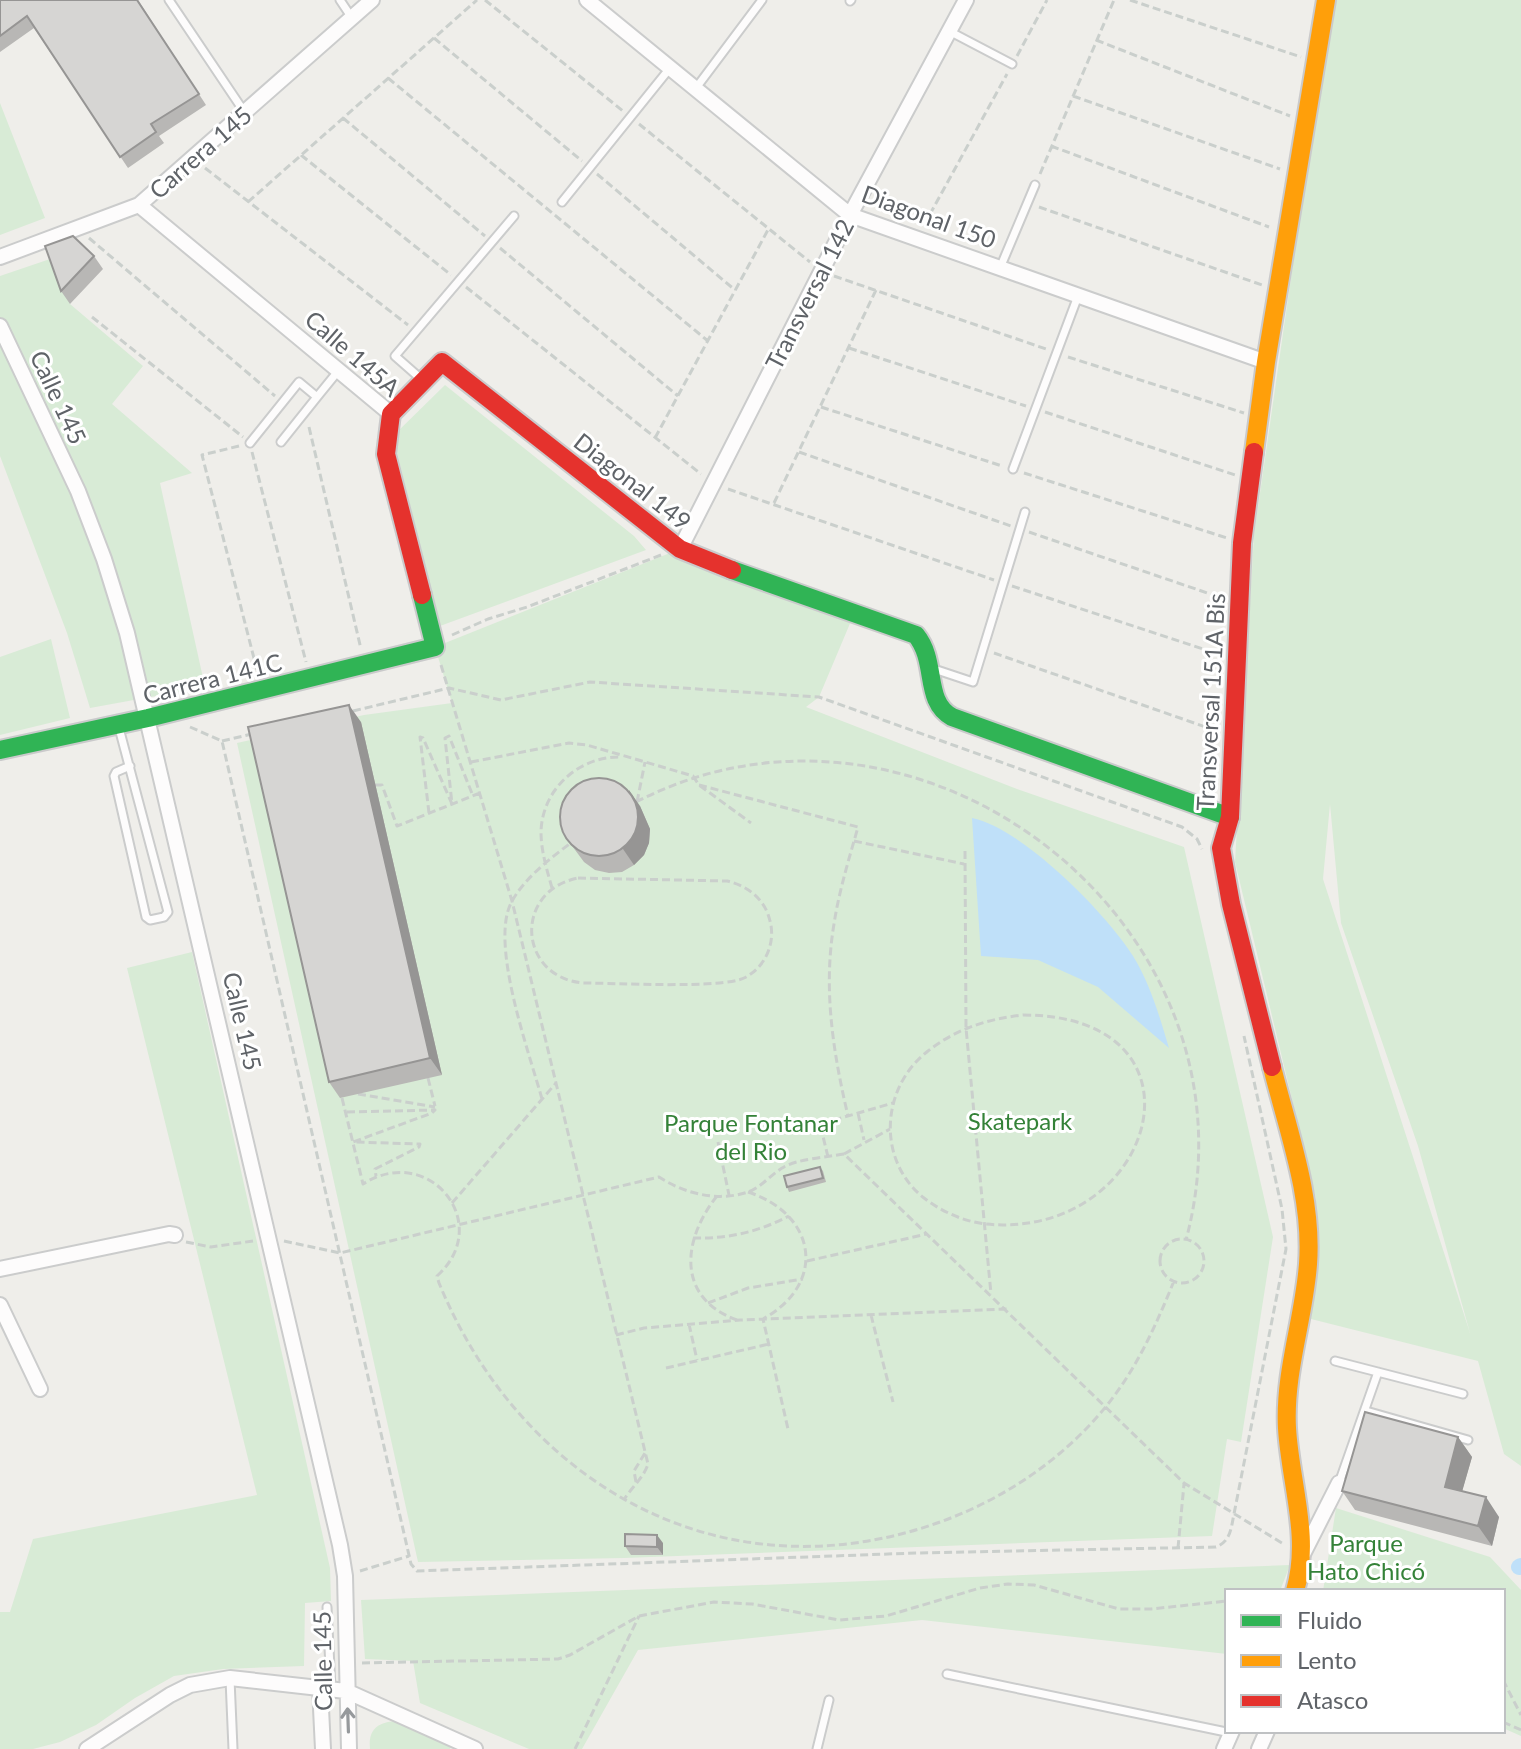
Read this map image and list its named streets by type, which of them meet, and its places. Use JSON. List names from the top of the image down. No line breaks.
{"streets":{"street":["Carrera 145","Diagonal 150","Transversal 142","Calle 145A","Calle 145","Diagonal 149","Carrera 141C","Transversal 151A Bis"]},"crossings":[["Carrera 145","Calle 145A"],["Diagonal 150","Transversal 142"],["Diagonal 150","Transversal 151A Bis"],["Transversal 142","Diagonal 149"],["Calle 145A","Carrera 141C"],["Calle 145","Carrera 141C"]],"parks":["Skatepark","Parque Fontanar del Rio","Parque Hato Chicó"],"legend":["Fluido","Lento","Atasco"]}
